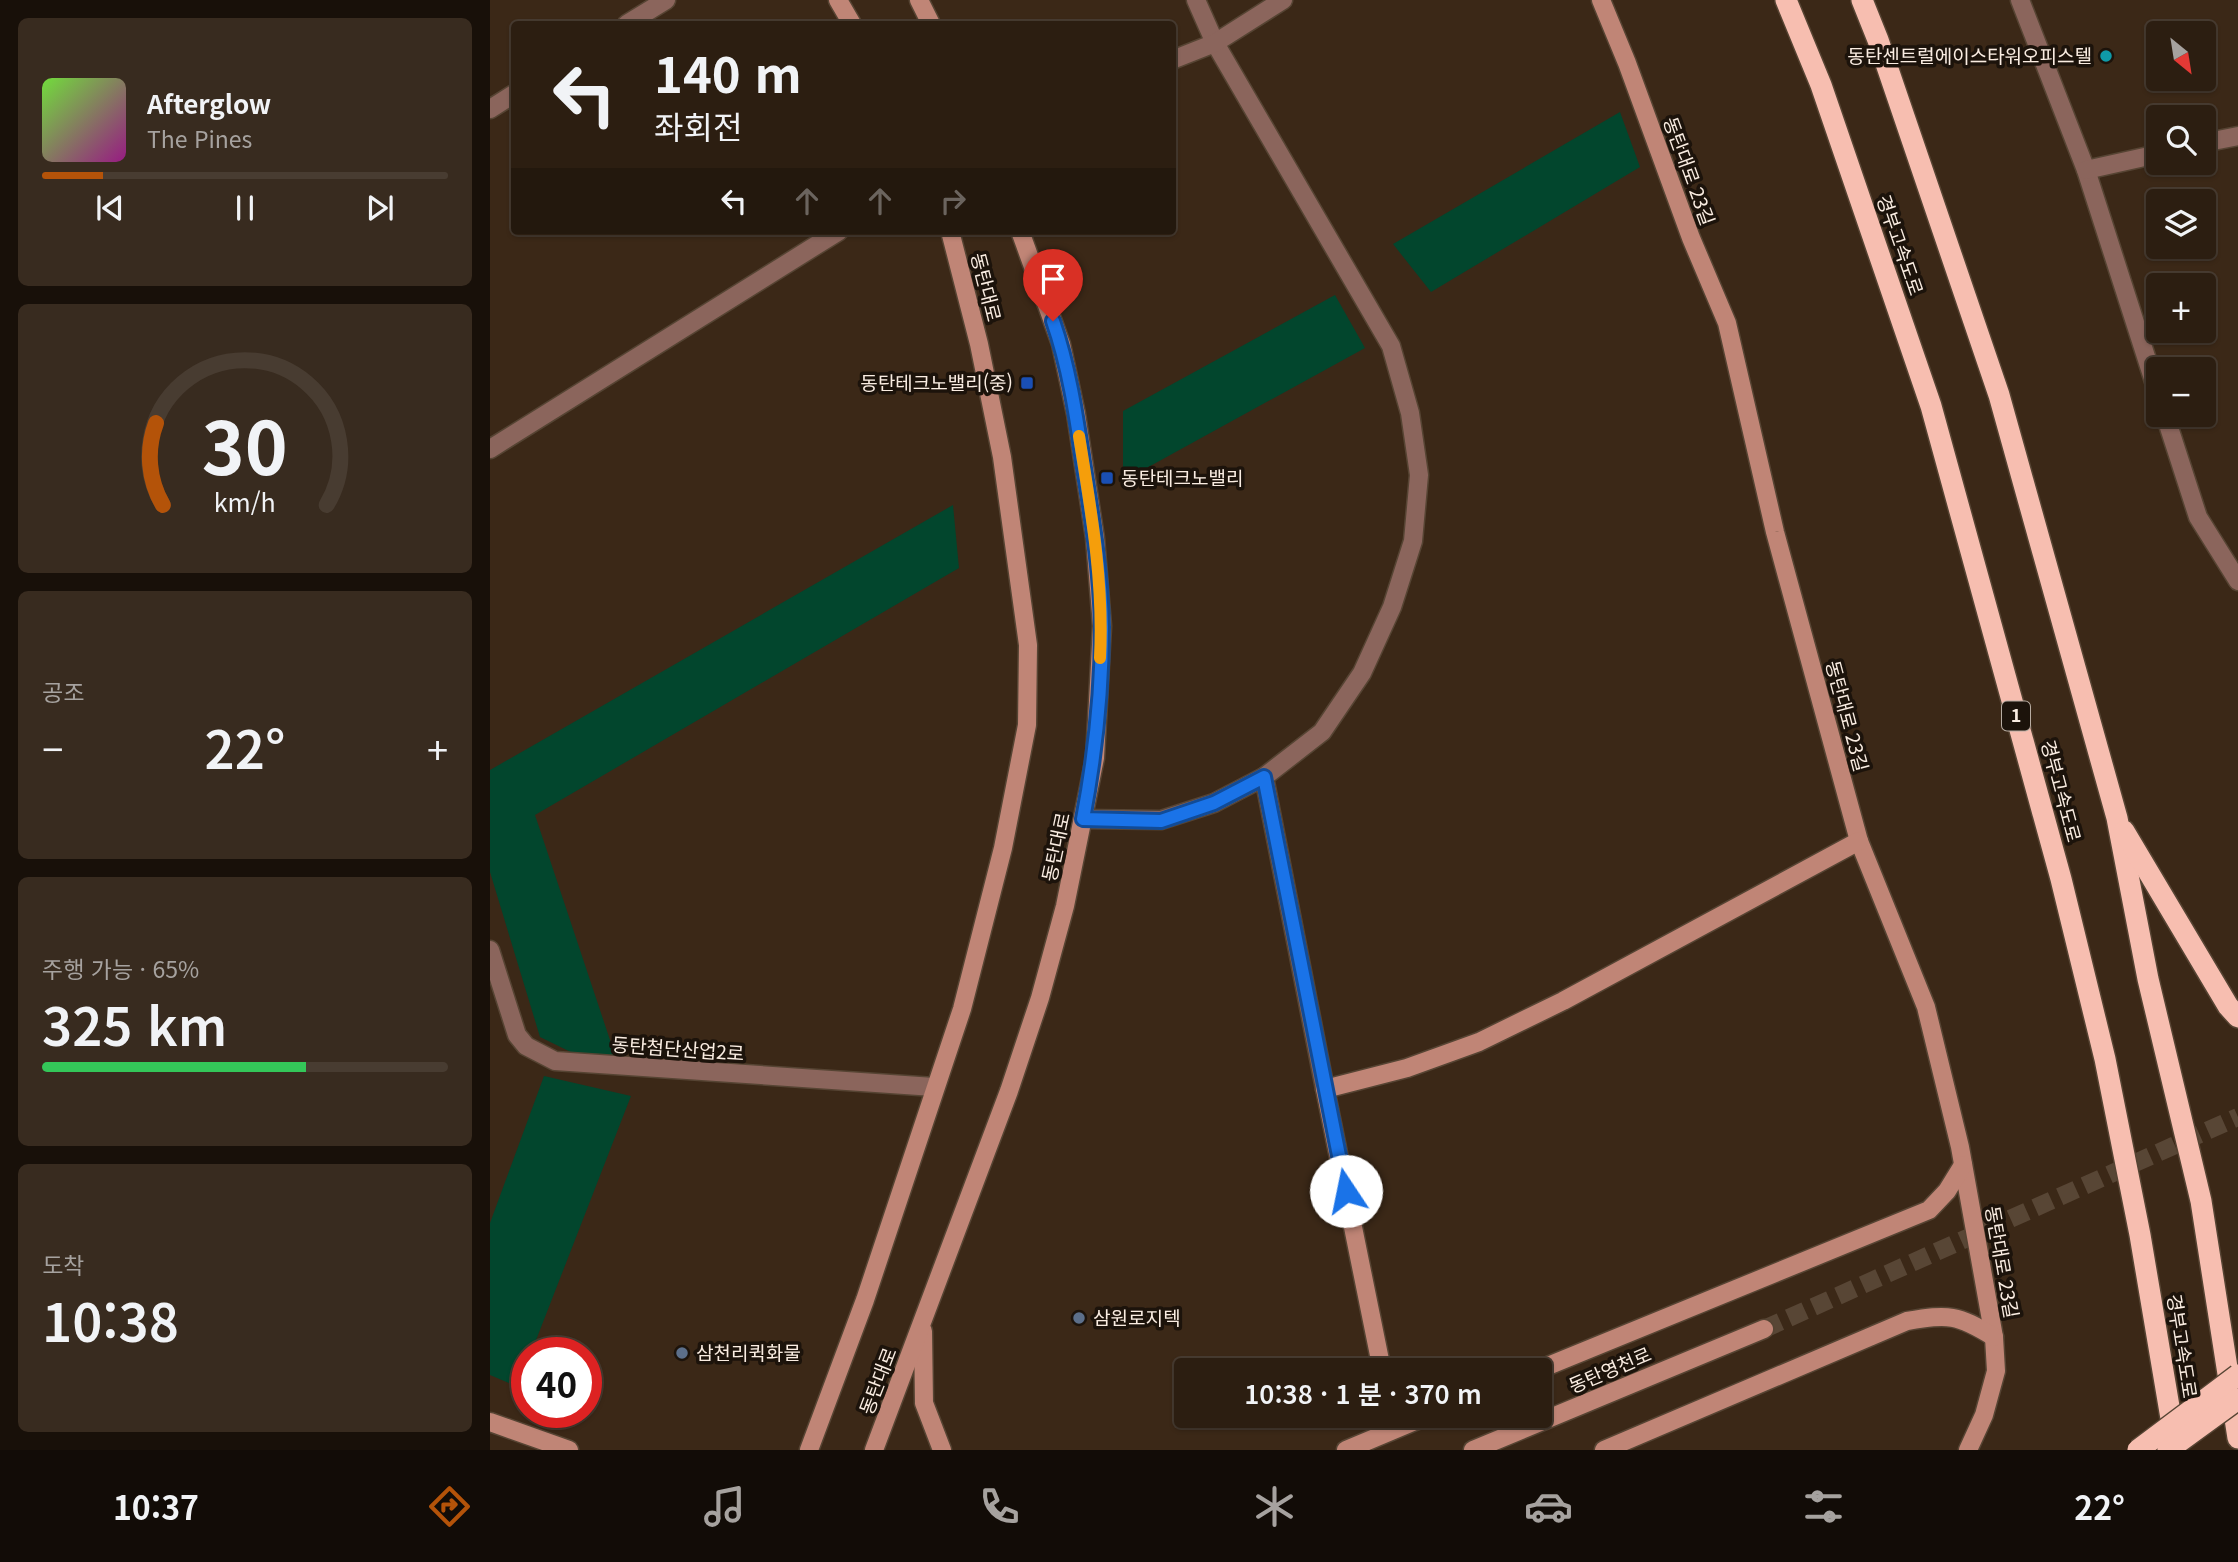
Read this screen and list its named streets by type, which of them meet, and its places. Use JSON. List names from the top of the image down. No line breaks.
{"streets":{"highway":["경부고속도로","1"],"street":["동탄대로 23길","동탄대로","동탄첨단산업2로","동탄영천로"]},"crossings":[["동탄대로","동탄첨단산업2로"]],"places":{"other":["동탄센트럴에이스타워오피스텔","삼원로지텍","삼천리퀵화물"],"transit":["동탄테크노밸리(중)","동탄테크노밸리"]},"north":"bottom right","page":{"map_buttons":["+","−"],"turn":["140 m","좌회전"],"song":["Afterglow","The Pines"],"tile":["공조",["주행 가능 · 65%","325 km"],["도착","10:38"]],"heat":["−","22°","+"],"limit":"40","trip":"10:38 · 1 분 · 370 m","tabs":["10:37","22°"],"gauge":["30","km/h"]}}
